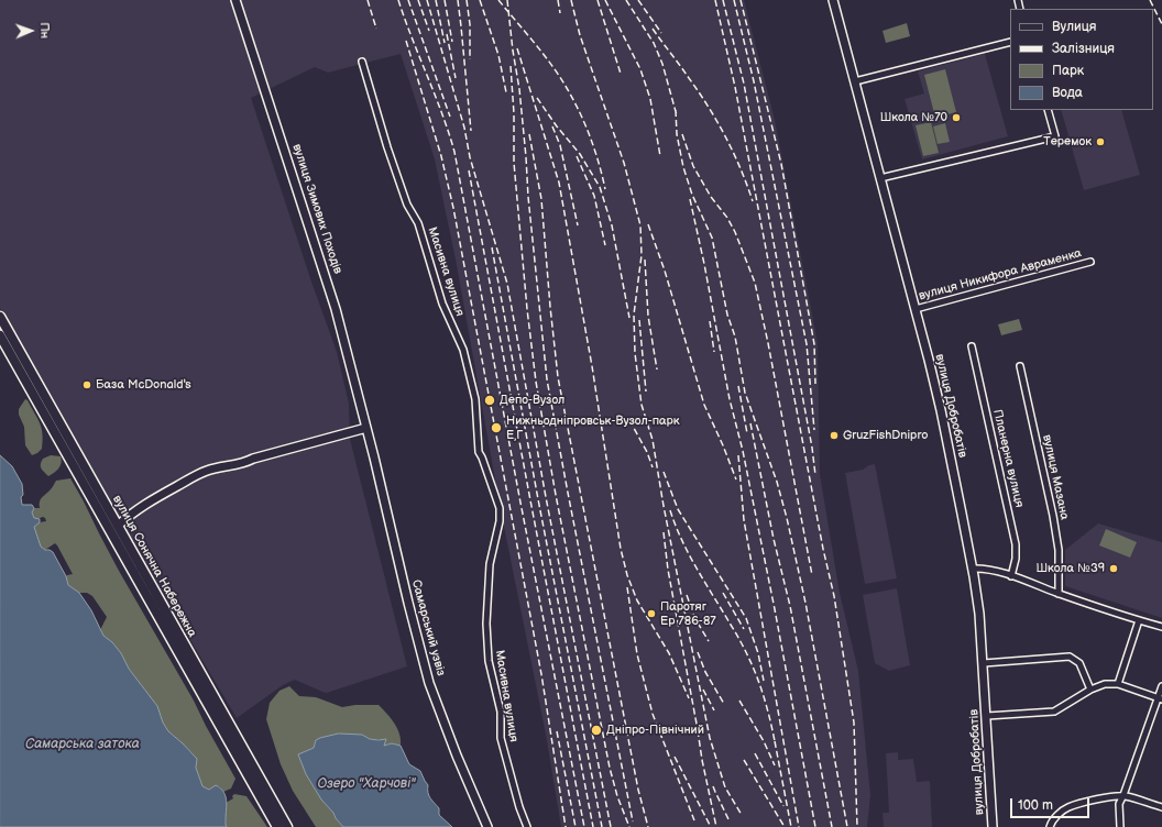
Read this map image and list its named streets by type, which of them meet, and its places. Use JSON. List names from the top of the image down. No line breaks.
{"streets":{"main road":["вулиця Сонячна Набережна"],"street":["вулиця Зимових Походів","Масивна вулиця","вулиця Никифора Авраменка","вулиця Добробатів","Планерна вулиця","вулиця Мазана","Самарський узвіз"]},"crossings":[["вулиця Зимових Походів","Самарський узвіз"],["вулиця Никифора Авраменка","вулиця Добробатів"]],"water":["Самарська затока","Озеро \"Харчові\""],"places":["Школа №70","Теремок","База McDonald's","Депо-Вузол","Нижньодніпровськ-Вузол-парк Е,Г","GruzFishDnipro","Школа №39","Паротяг Ер 786-87","Дніпро-Північний"],"legend":["Вулиця","Залізниця","Парк","Вода"],"scale_bar":"100 m","north":"right"}
